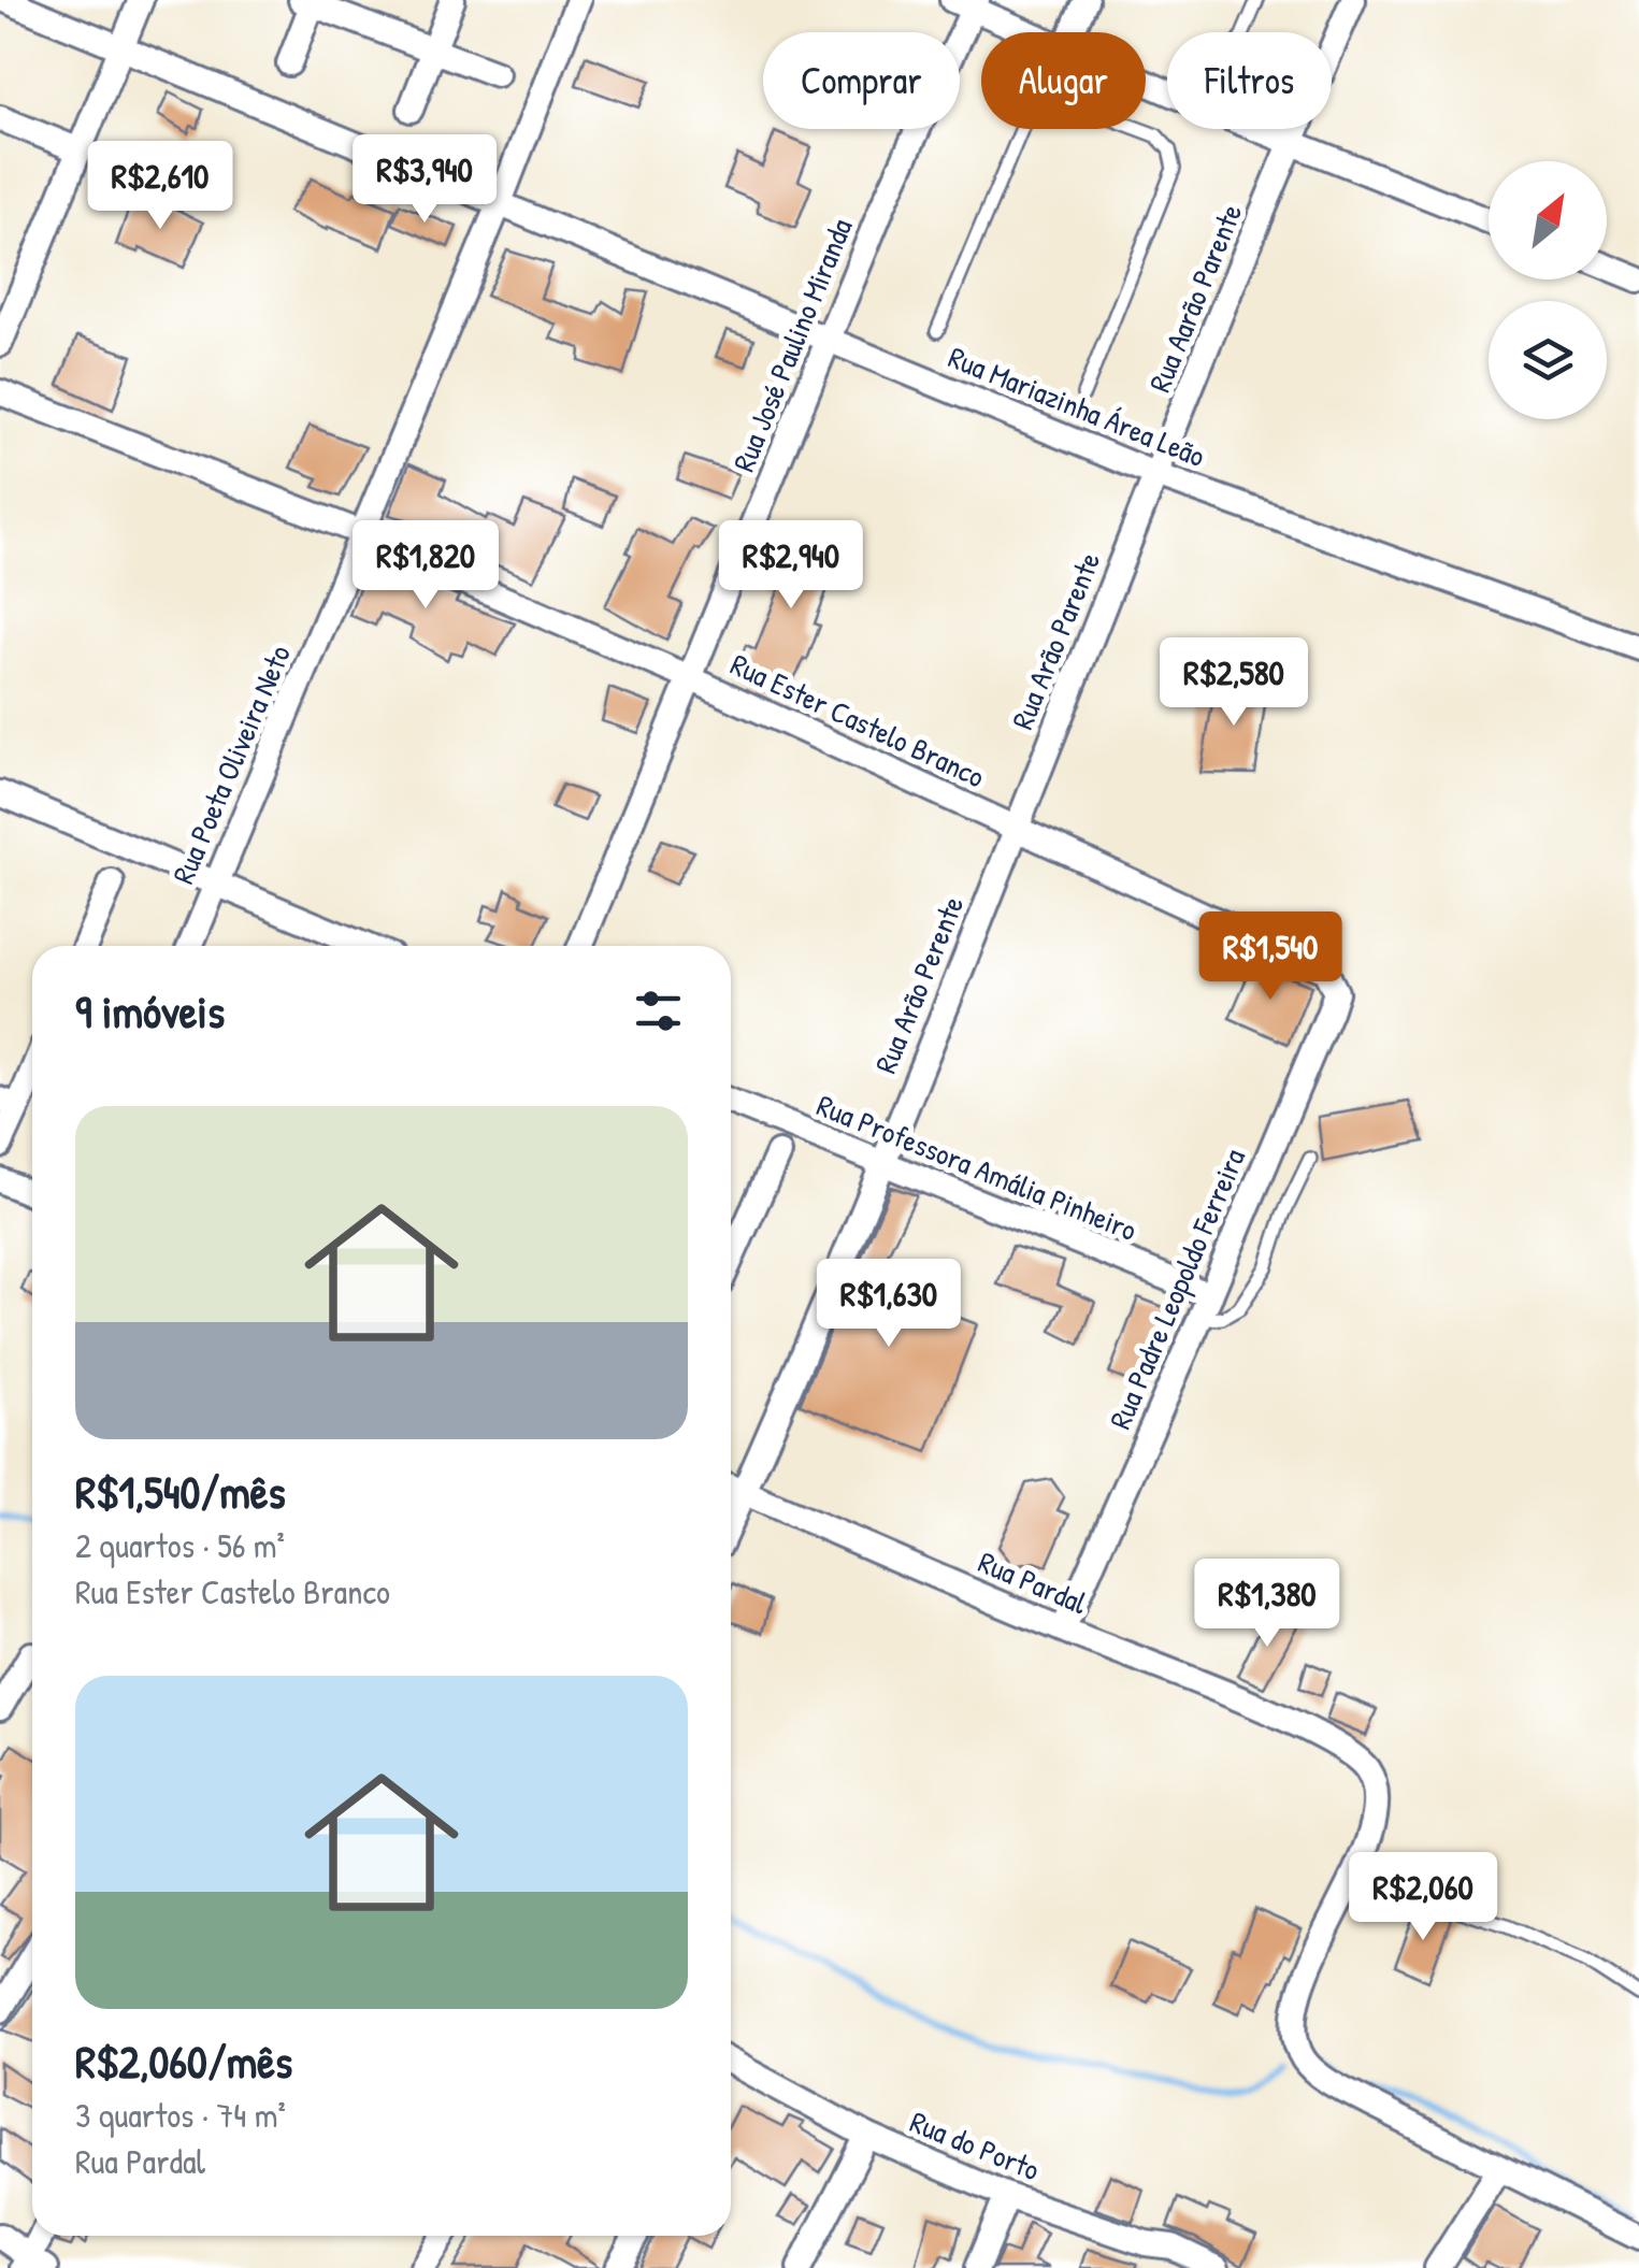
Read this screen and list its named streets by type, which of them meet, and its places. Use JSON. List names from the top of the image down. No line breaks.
{"streets":{"street":["Rua Aarão Parente","Rua José Paulino Miranda","Rua Mariazinha Área Leão","Rua Arão Parente","Rua Ester Castelo Branco","Rua Poeta Oliveira Neto","Rua Arão Perente","Rua Professora Amália Pinheiro","Rua Padre Leopoldo Ferreira","Rua Pardal","Rua do Porto"]},"crossings":[["Rua Aarão Parente","Rua Mariazinha Área Leão"],["Rua Aarão Parente","Rua Arão Parente"],["Rua José Paulino Miranda","Rua Mariazinha Área Leão"],["Rua José Paulino Miranda","Rua Ester Castelo Branco"],["Rua Mariazinha Área Leão","Rua Arão Parente"],["Rua Mariazinha Área Leão","Rua Poeta Oliveira Neto"],["Rua Arão Parente","Rua Ester Castelo Branco"],["Rua Arão Parente","Rua Arão Perente"],["Rua Ester Castelo Branco","Rua Poeta Oliveira Neto"],["Rua Ester Castelo Branco","Rua Arão Perente"],["Rua Ester Castelo Branco","Rua Padre Leopoldo Ferreira"],["Rua Arão Perente","Rua Professora Amália Pinheiro"],["Rua Professora Amália Pinheiro","Rua Padre Leopoldo Ferreira"],["Rua Padre Leopoldo Ferreira","Rua Pardal"]],"north":"top right","page":{"chip":["Comprar","Alugar","Filtros"],"price":["R$3,940","R$2,610","R$1,820","R$2,940","R$2,580","R$1,540","R$1,630","R$1,380","R$2,060"],"heading":"9 imóveis","list":[{"name":"R$1,540/mês","note":"2 quartos · 56 m² · Rua Ester Castelo Branco"},{"name":"R$2,060/mês","note":"3 quartos · 74 m² · Rua Pardal"}]}}
